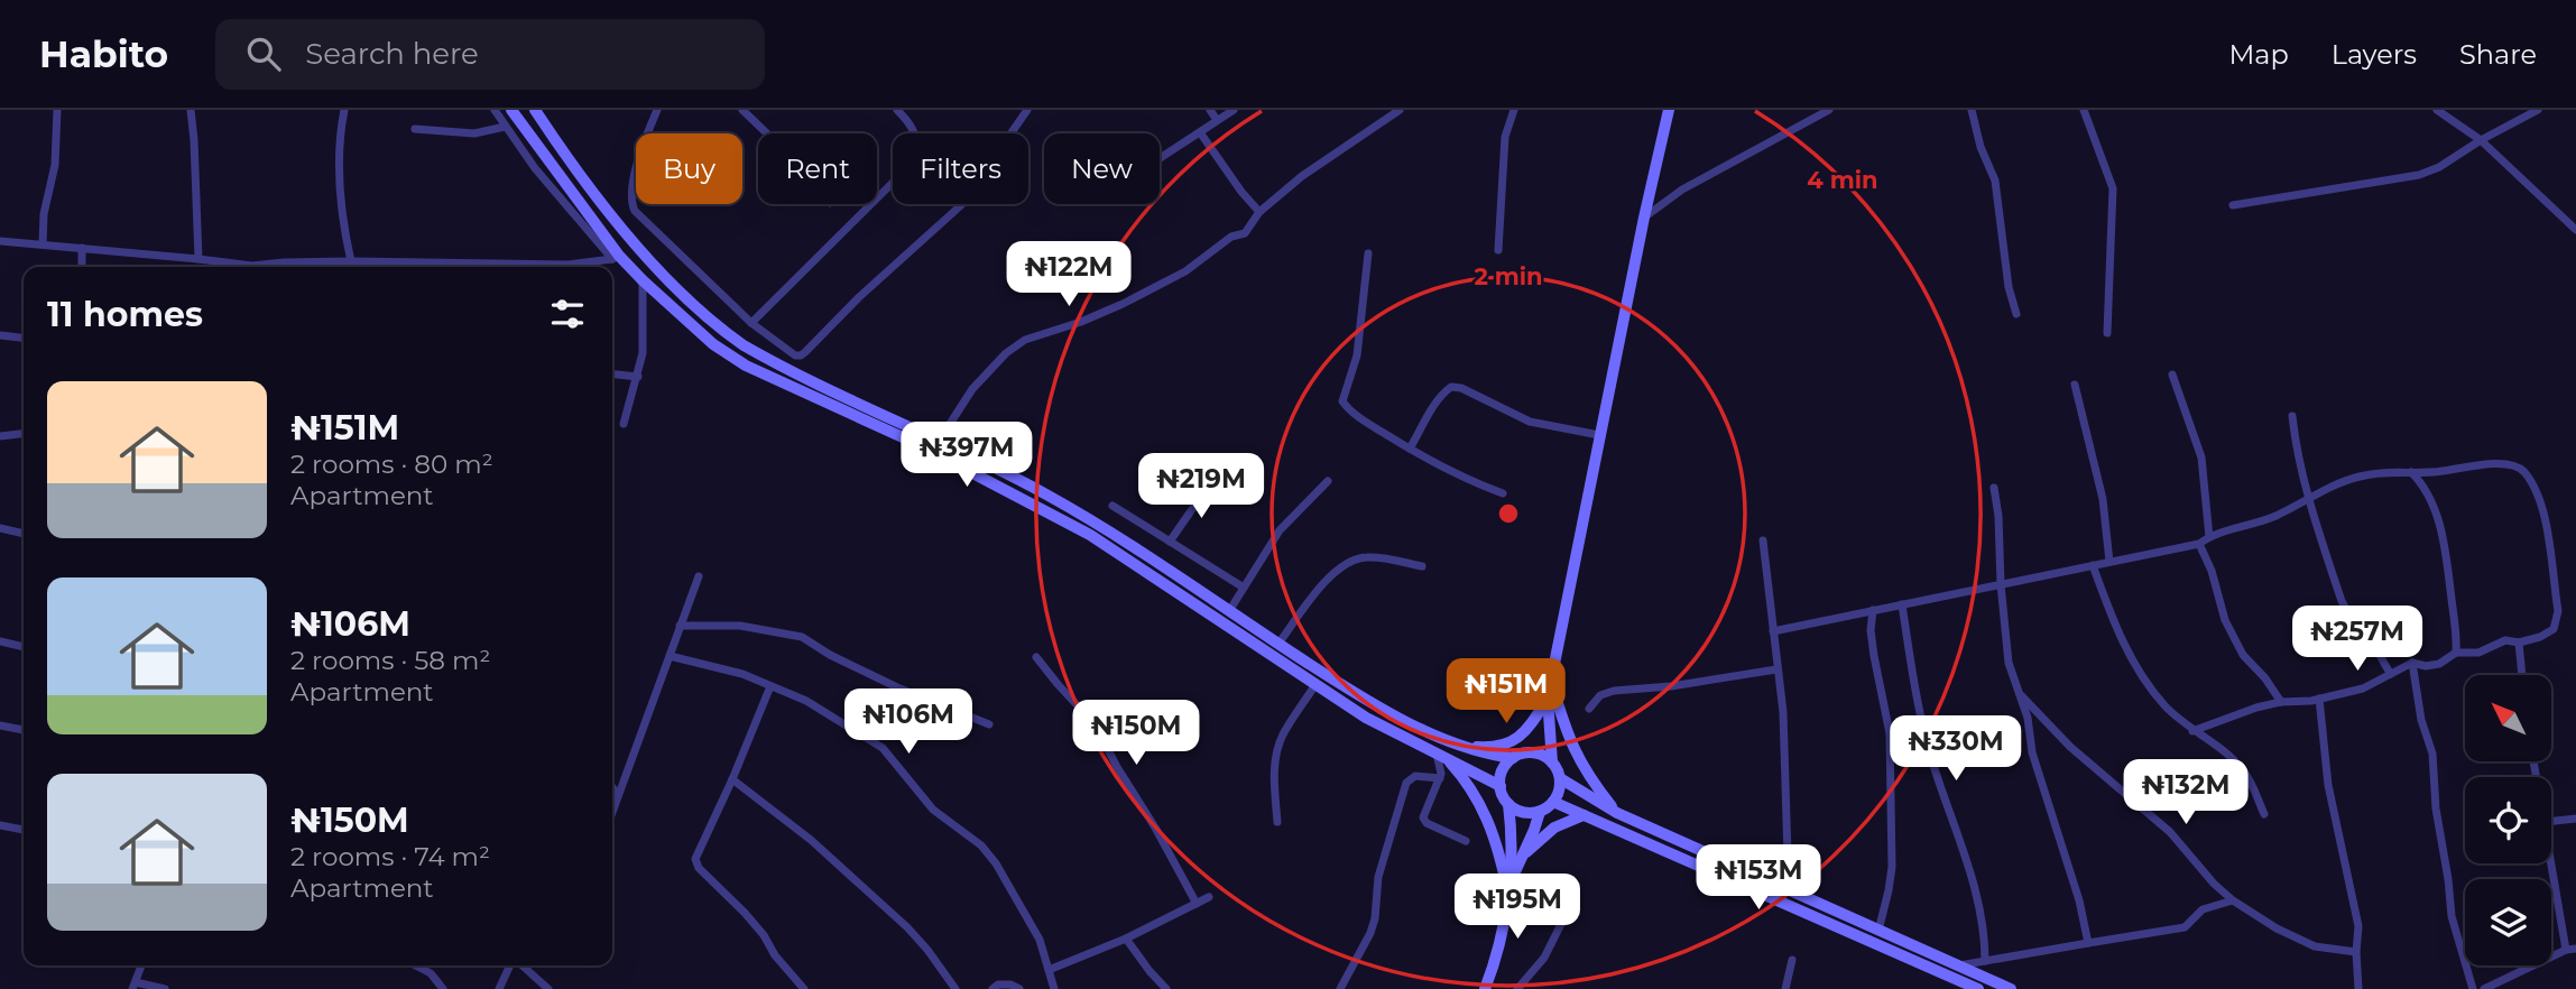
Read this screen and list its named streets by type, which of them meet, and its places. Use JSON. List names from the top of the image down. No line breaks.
{"north":"top left","page":{"header":"Habito","search":"Search here","nav":["Map","Layers","Share"],"chip":["Buy","Rent","Filters","New"],"price":["₦122M","₦397M","₦219M","₦257M","₦151M","₦106M","₦150M","₦330M","₦132M","₦153M","₦195M"],"heading":"11 homes","list":[{"name":"₦151M","note":"2 rooms · 80 m² · Apartment"},{"name":"₦106M","note":"2 rooms · 58 m² · Apartment"},{"name":"₦150M","note":"2 rooms · 74 m² · Apartment"}]},"rings":["4 min","2 min"]}
